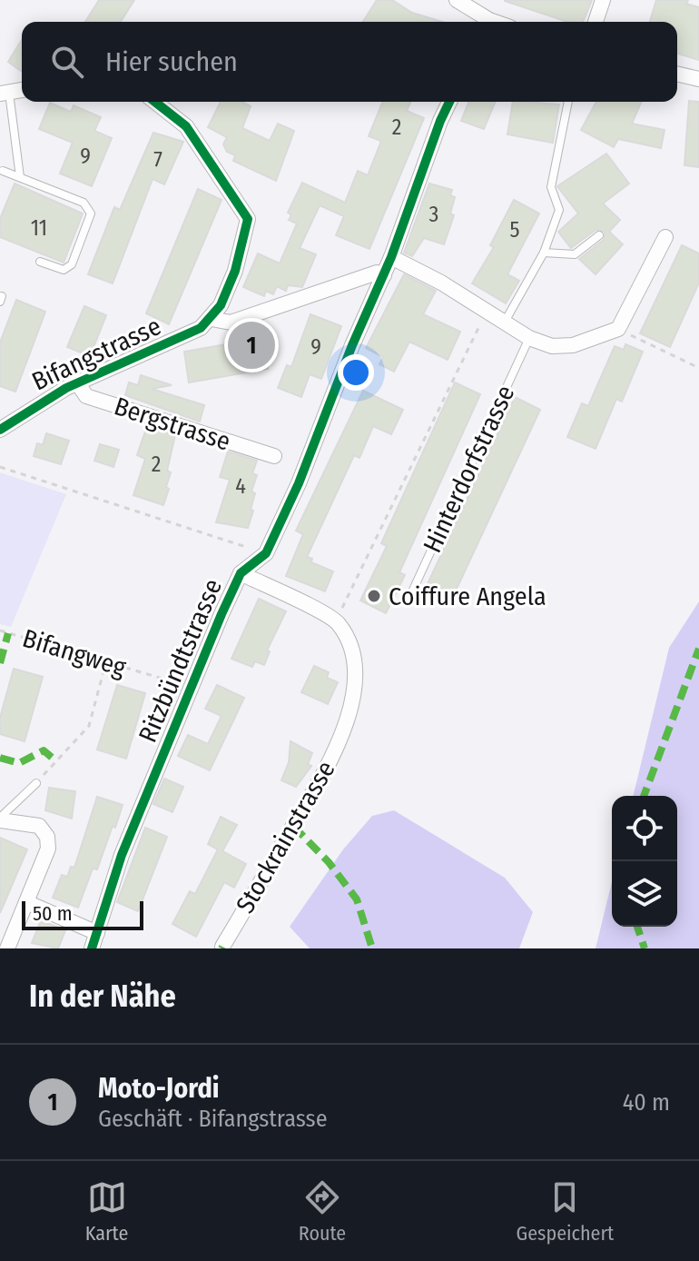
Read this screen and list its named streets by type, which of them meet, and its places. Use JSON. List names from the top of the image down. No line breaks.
{"streets":{"street":["Bifangstrasse","Bergstrasse","Ritzbündtstrasse","Stockrainstrasse"],"lane":["Hinterdorfstrasse"],"path":["Bifangweg"]},"crossings":[["Bifangstrasse","Bergstrasse"],["Bifangweg","Ritzbündtstrasse"]],"places":["Coiffure Angela"],"house_numbers":["2","9","7","3","11","5","9","2","4"],"scale_bar":"50 m","page":{"search":"Hier suchen","pins":"1","scale":"50 m","heading":"In der Nähe","list":[{"mark":"1","name":"Moto-Jordi","note":"Geschäft · Bifangstrasse","value":"40 m"}],"nav":["Karte","Route","Gespeichert"]}}
